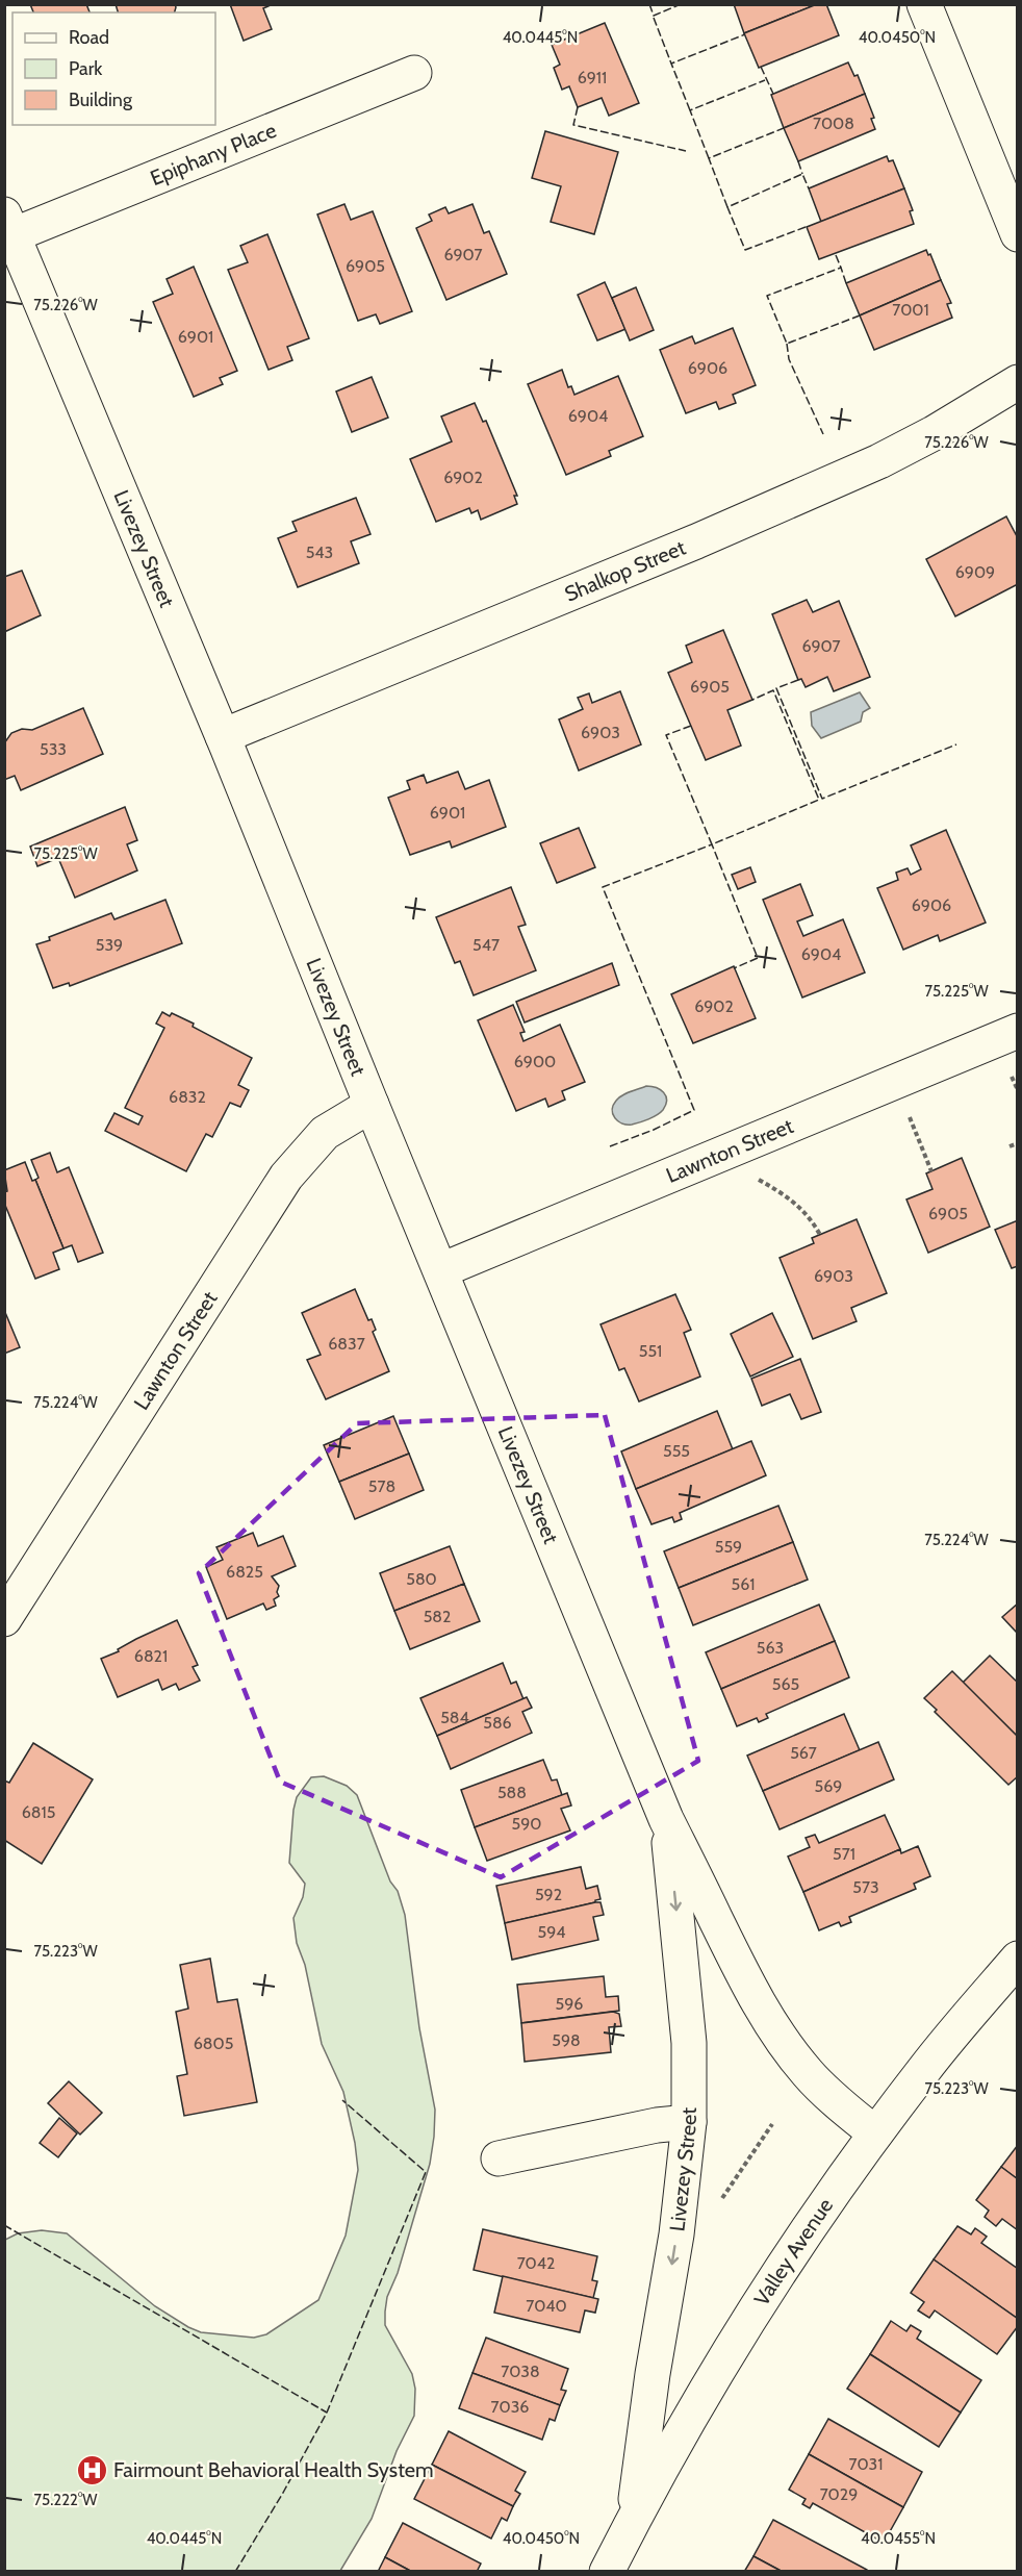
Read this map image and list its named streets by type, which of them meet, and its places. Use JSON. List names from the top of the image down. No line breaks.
{"streets":{"street":["Epiphany Place","Livezey Street","Shalkop Street","Lawnton Street","Valley Avenue"]},"crossings":[["Epiphany Place","Livezey Street"],["Livezey Street","Shalkop Street"],["Livezey Street","Lawnton Street"],["Livezey Street","Valley Avenue"]],"places":{"hospital":["Fairmount Behavioral Health System"]},"house_numbers":["6911","7008","6907","6905","7001","6901","6906","6904","6902","543","6909","6907","6905","6903","533","6901","6906","539","547","6904","6902","6900","6832","6905","6903","6837","551","555","578","559","6825","580","561","582","563","6821","565","584","586","567","569","588","6815","590","571","573","592","594","596","598","6805","7042","7040","7038","7036","7031","7029"],"legend":["Road","Park","Building"],"coordinates":["40.0445°N","40.0450°N","75.226°W","75.225°W","75.224°W","75.223°W","75.222°W","40.0455°N"]}
